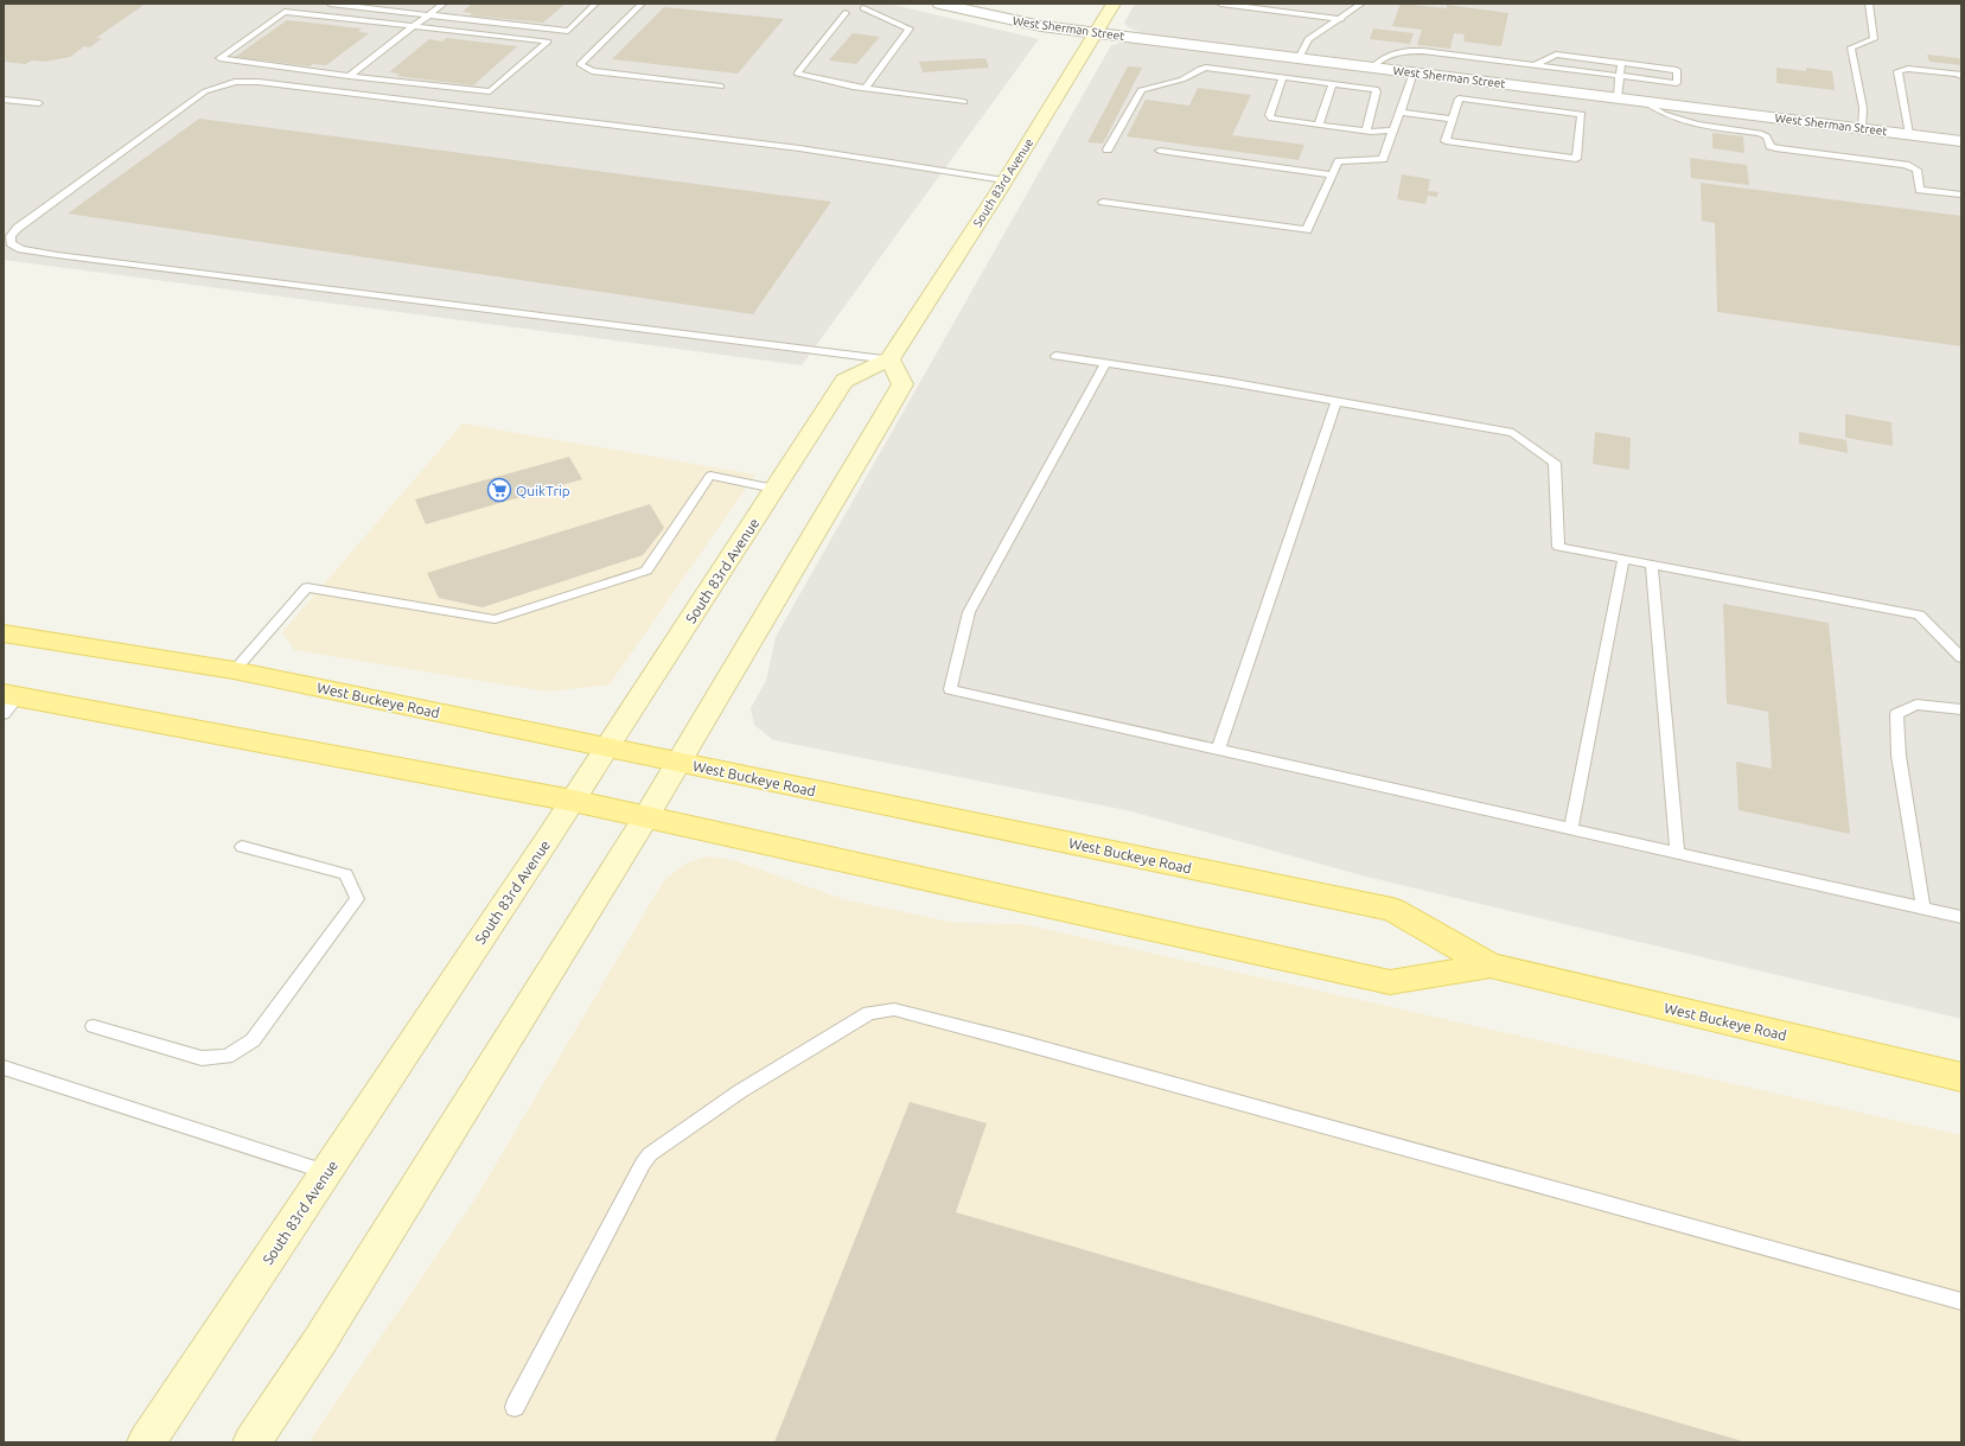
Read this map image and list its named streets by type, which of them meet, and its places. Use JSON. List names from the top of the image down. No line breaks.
{"streets":{"main road":["South 83rd Avenue","West Buckeye Road"],"street":["West Sherman Street"]},"crossings":[["West Sherman Street","South 83rd Avenue"],["South 83rd Avenue","West Buckeye Road"]],"places":{"supermarket":["QuikTrip"]}}
